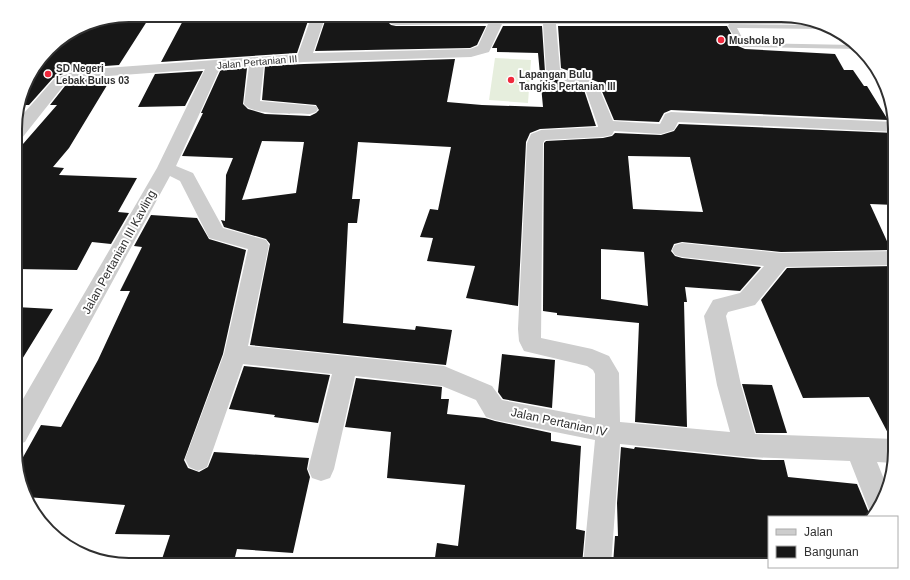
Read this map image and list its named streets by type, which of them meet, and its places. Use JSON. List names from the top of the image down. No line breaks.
{"streets":{"street":["Jalan Pertanian III","Jalan Pertanian III Kavling","Jalan Pertanian IV"]},"crossings":[["Jalan Pertanian III","Jalan Pertanian III Kavling"]],"places":["Mushola bp","SD Negeri Lebak Bulus 03","Lapangan Bulu Tangkis Pertanian III"],"legend":["Jalan","Bangunan"]}
